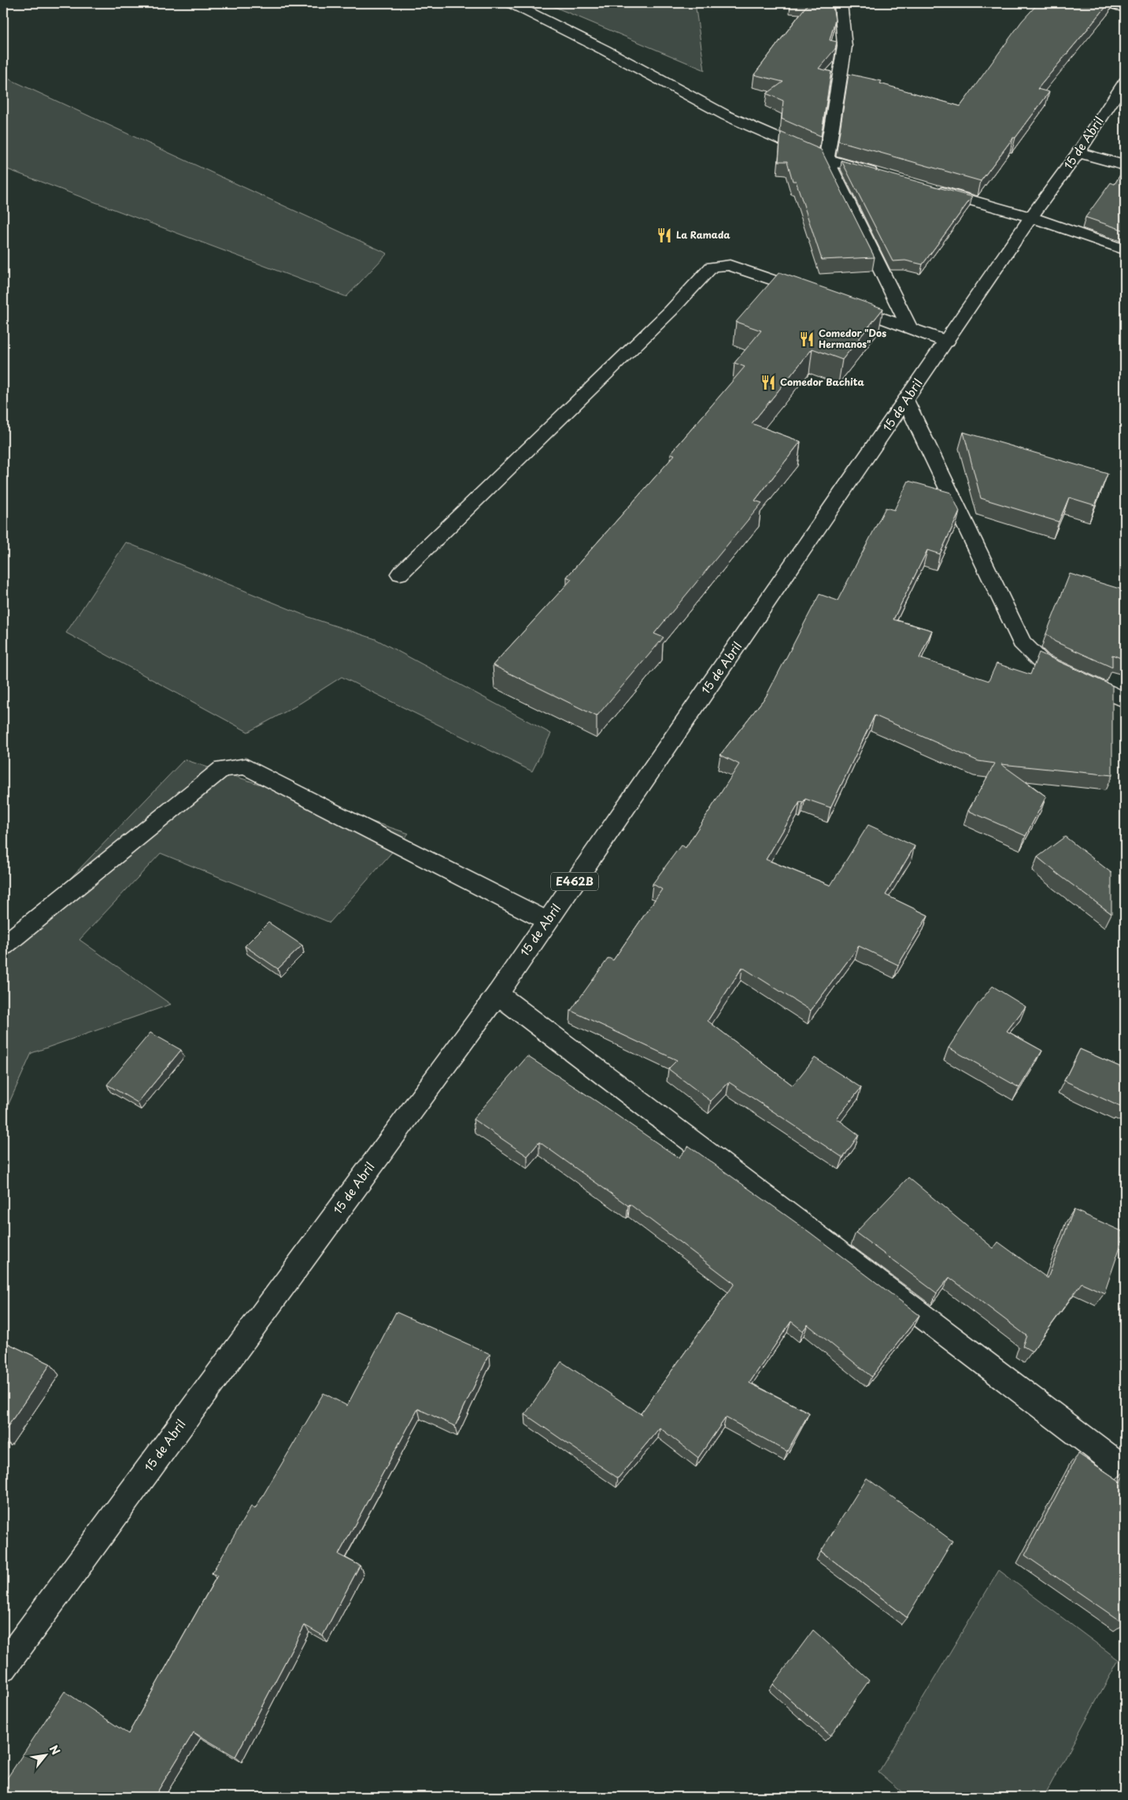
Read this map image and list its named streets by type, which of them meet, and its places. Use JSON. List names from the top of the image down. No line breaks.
{"streets":{"street":["15 de Abril","E462B"]},"places":{"restaurant":["La Ramada","Comedor \"Dos Hermanos\"","Comedor Bachita"]},"north":"top right"}
